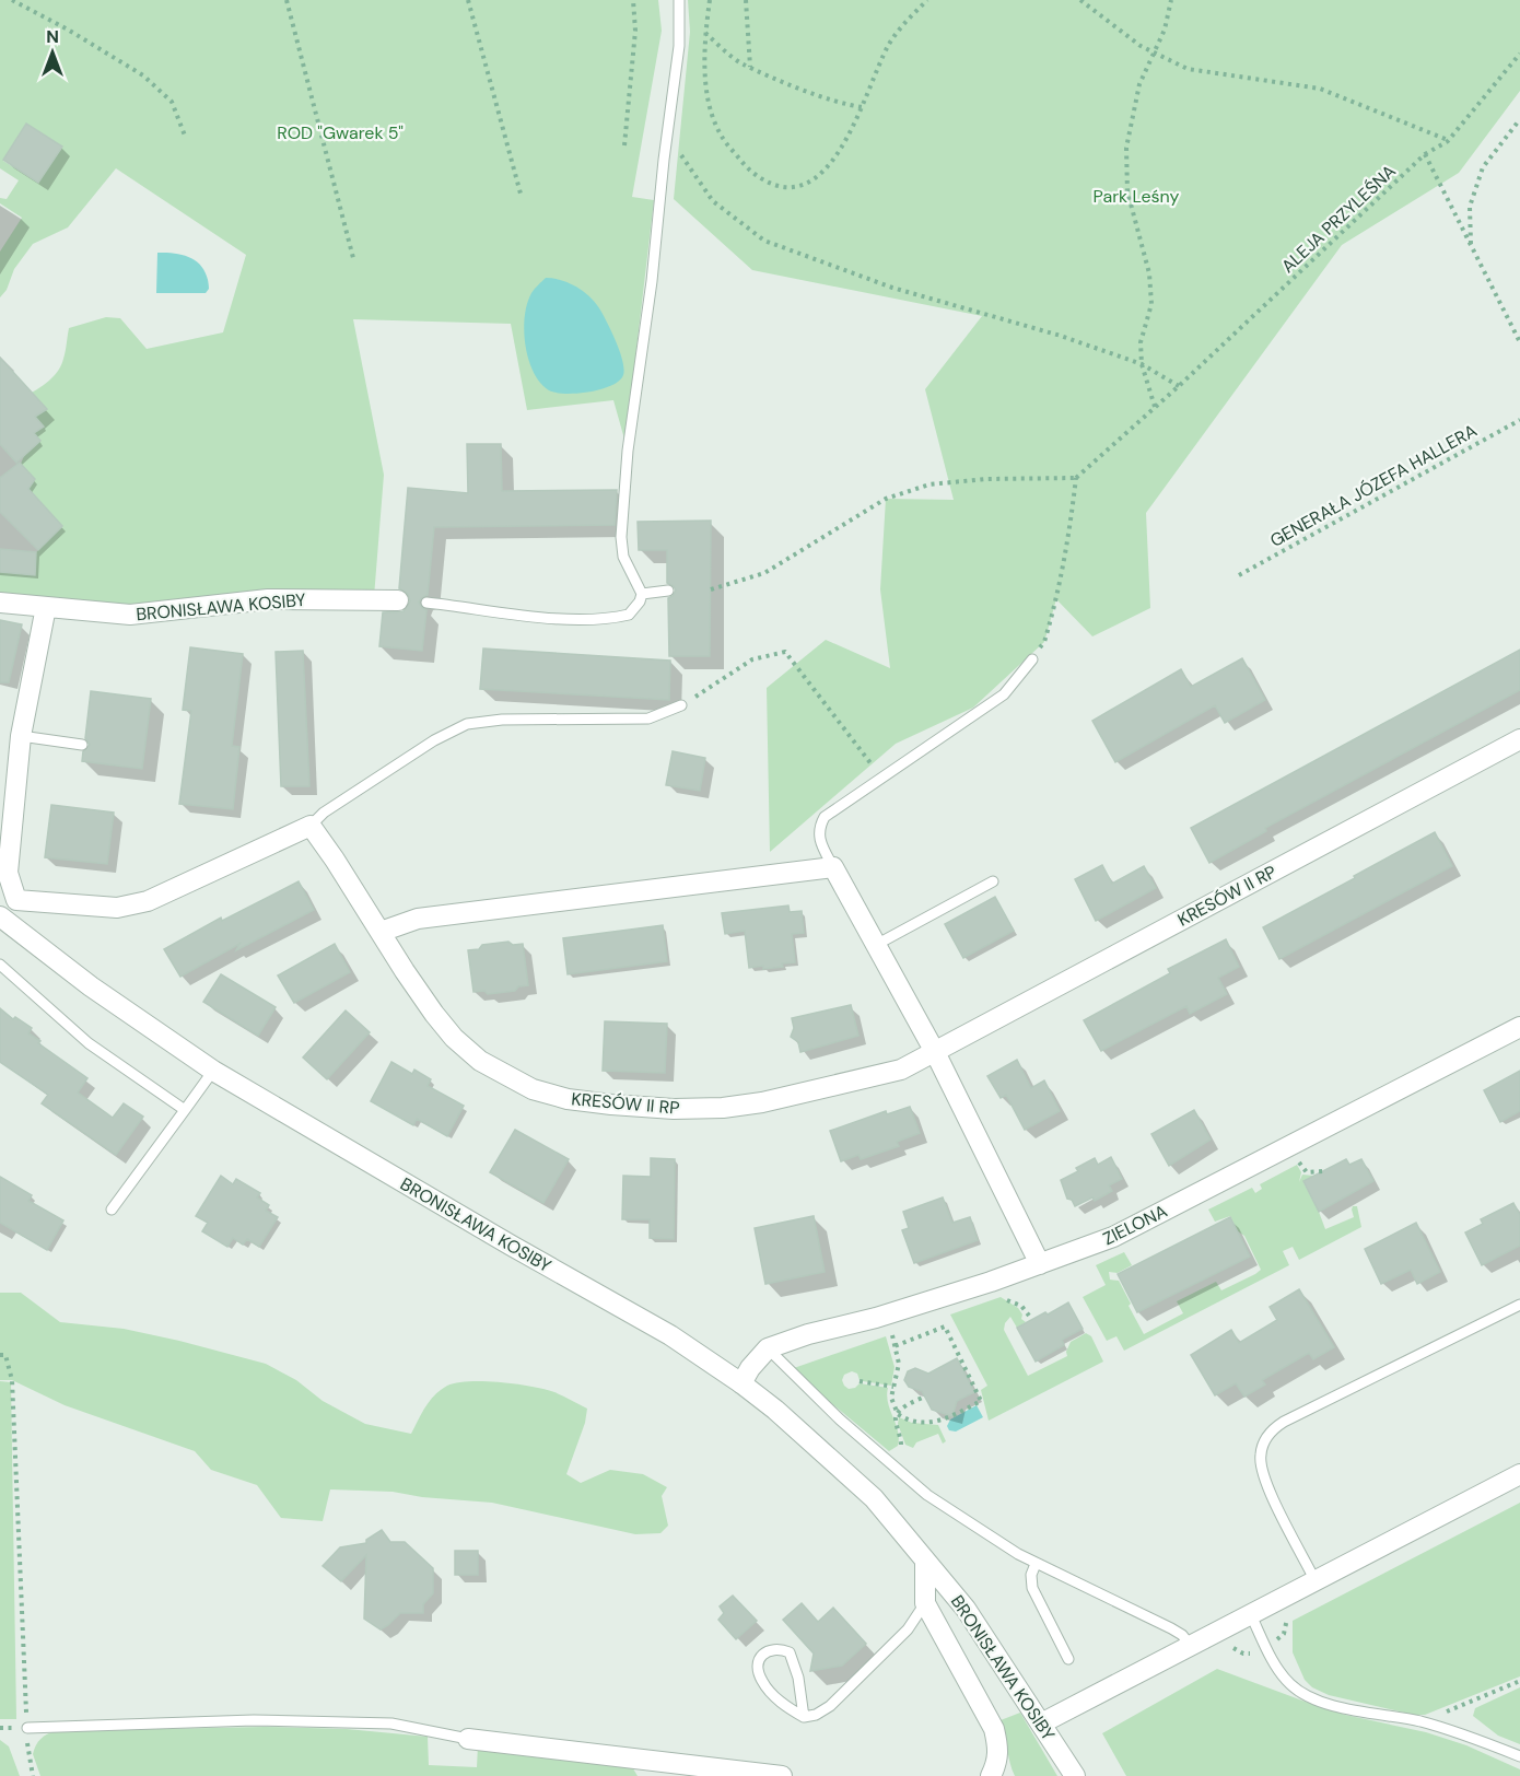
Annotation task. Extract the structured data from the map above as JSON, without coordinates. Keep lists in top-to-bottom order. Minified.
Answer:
{"streets":{"street":["BRONISŁAWA KOSIBY","KRESÓW II RP","ZIELONA"],"path":["ALEJA PRZYLEŚNA","GENERAŁA JÓZEFA HALLERA"]},"parks":["ROD \"Gwarek 5\"","Park Leśny"],"north":"top"}
